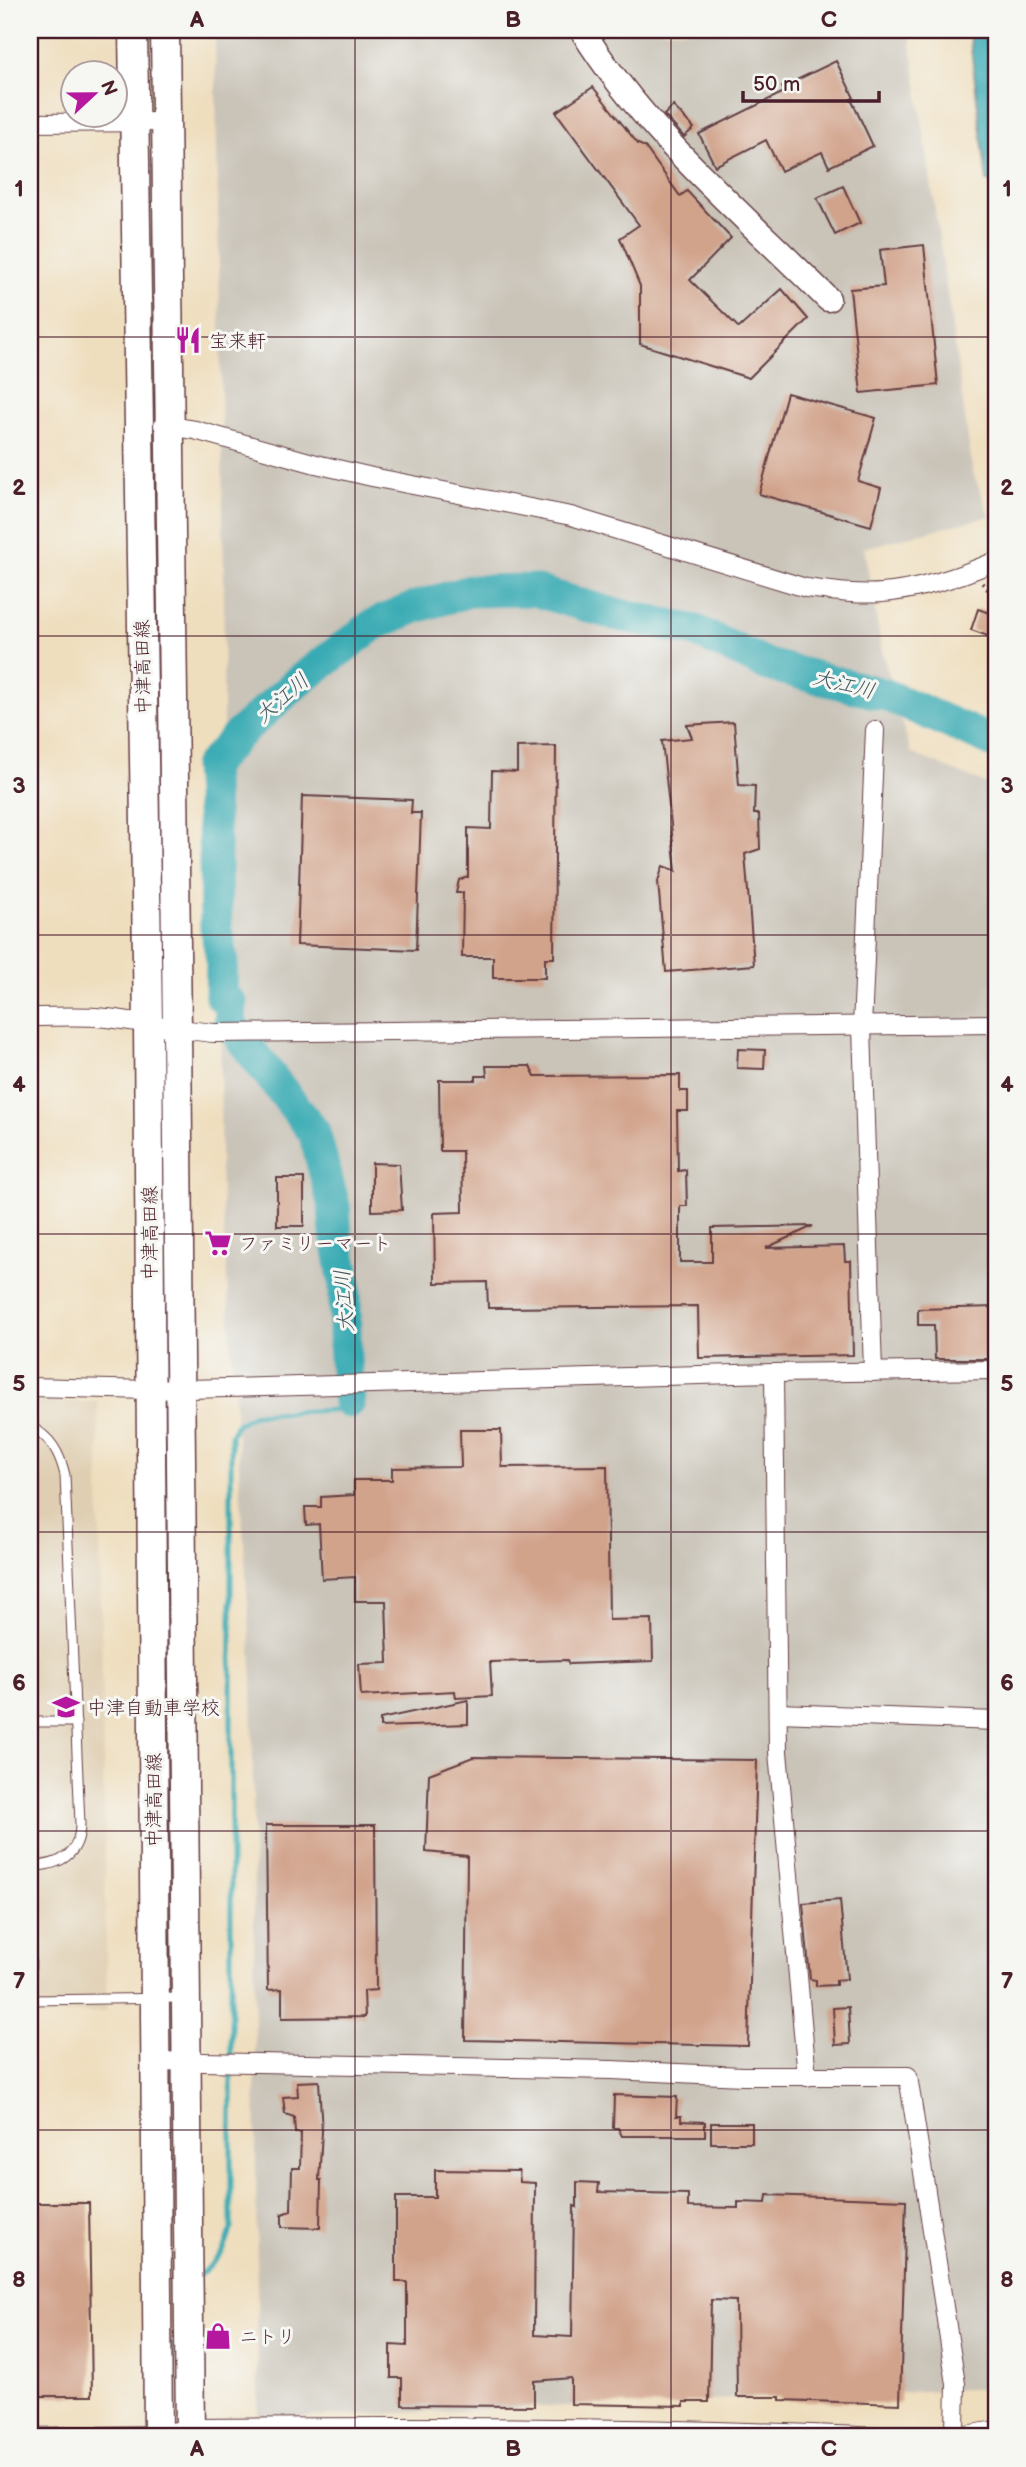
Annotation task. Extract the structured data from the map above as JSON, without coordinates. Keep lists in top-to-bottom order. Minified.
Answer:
{"streets":{"main road":["中津高田線"]},"water":["大江川"],"places":{"restaurant":["宝来軒"],"supermarket":["ファミリーマート"],"school or university":["中津自動車学校"],"shop":["ニトリ"]},"scale_bar":"50 m","north":"right","grid":{"columns":["A","B","C"],"rows":["1","2","3","4","5","6","7","8"]}}
